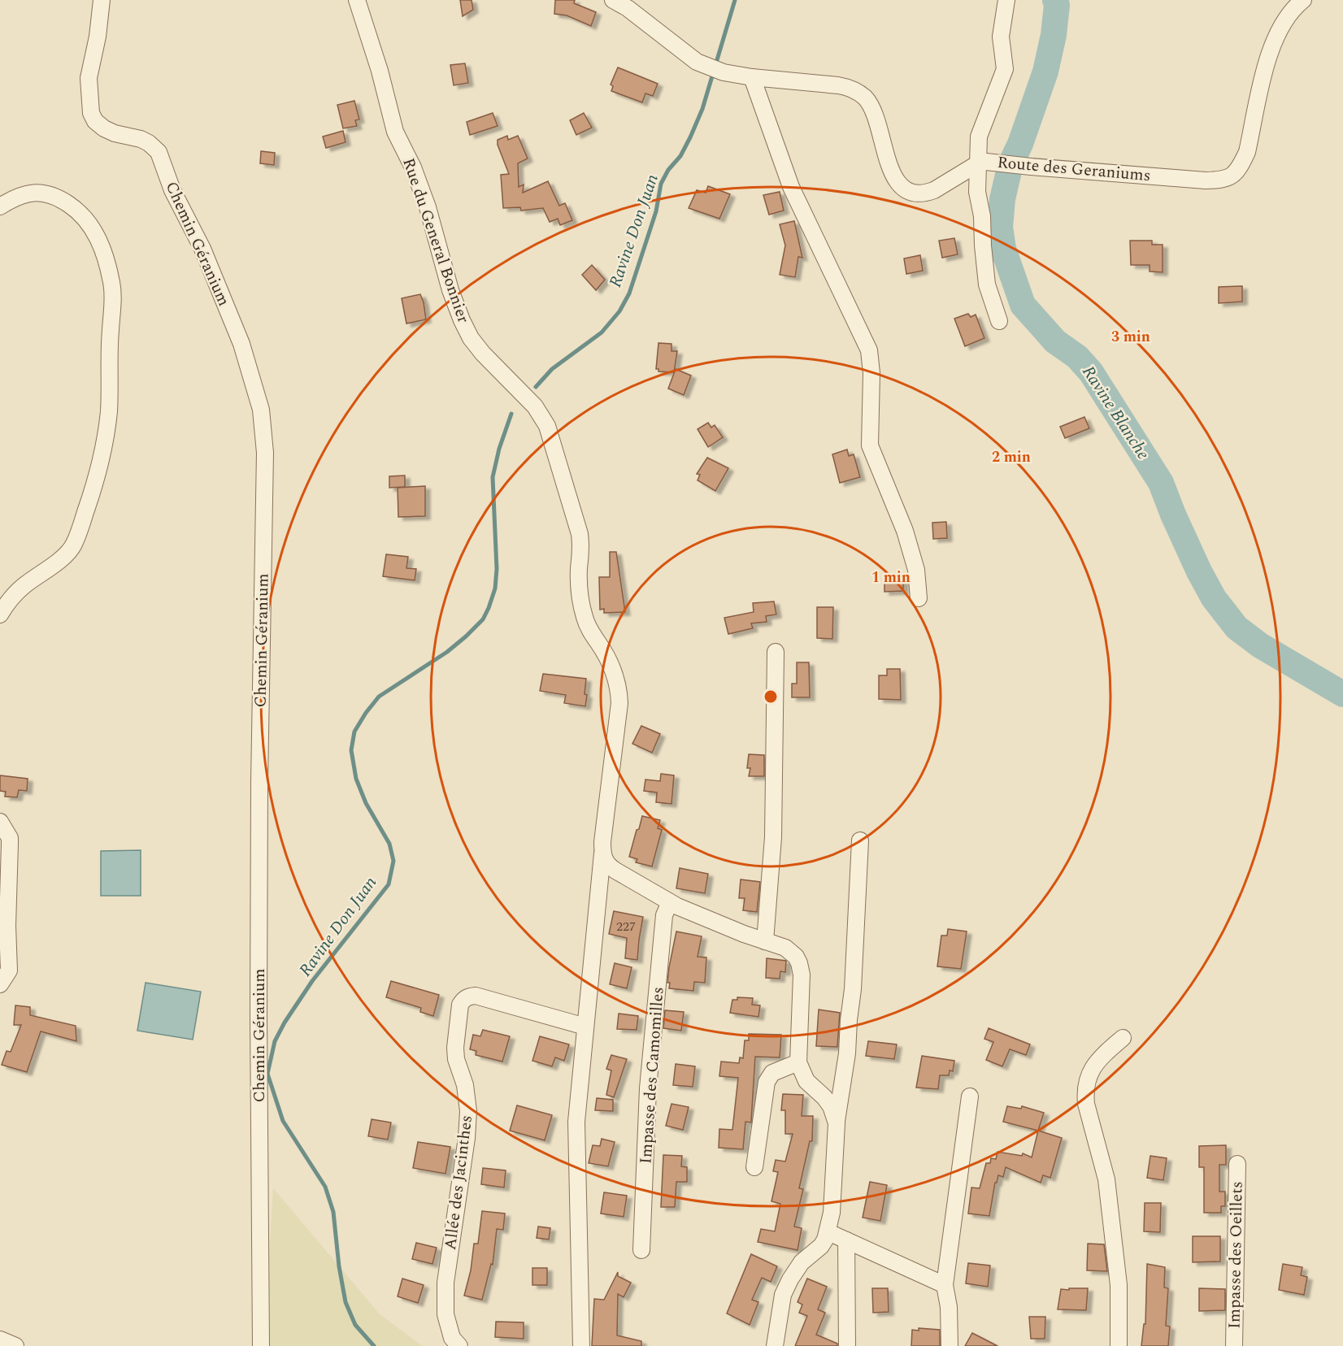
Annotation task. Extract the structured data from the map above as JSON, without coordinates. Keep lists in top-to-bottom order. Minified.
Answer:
{"streets":{"street":["Route des Geraniums","Rue du General Bonnier","Chemin Géranium","Impasse des Camomilles","Allée des Jacinthes","Impasse des Oeillets"]},"water":["Ravine Don Juan","Ravine Blanche"],"house_numbers":["227"],"rings":["3 min","2 min","1 min"]}
